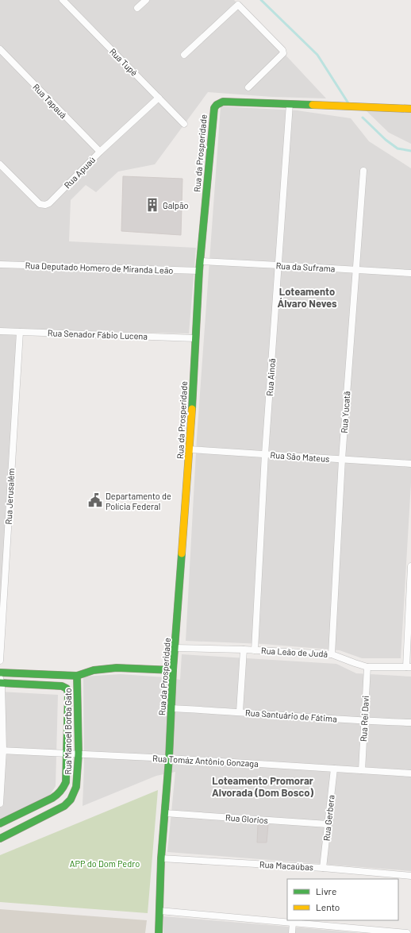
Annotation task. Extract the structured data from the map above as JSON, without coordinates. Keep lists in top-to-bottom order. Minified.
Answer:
{"streets":{"street":["Rua Tupé","Rua Tapauá","Rua da Prosperidade","Rua Apuaú","Rua da Suframa","Rua Deputado Homero de Miranda Leão","Rua Senador Fábio Lucena","Rua Ainoã","Rua Yucatã","Rua São Mateus","Rua Jerusalém","Rua Leão de Judá","Rua Santuário de Fátima","Rua Rei Davi","Rua Manoel Borba Gato","Rua Tomáz Antônio Gonzaga","Rua Gerbera","Rua Glorios","Rua Macaúbas"]},"crossings":[["Rua Tupé","Rua Apuaú"],["Rua Tapauá","Rua Apuaú"],["Rua da Prosperidade","Rua da Suframa"],["Rua da Prosperidade","Rua Deputado Homero de Miranda Leão"],["Rua da Prosperidade","Rua Senador Fábio Lucena"],["Rua da Prosperidade","Rua Ainoã"],["Rua da Prosperidade","Rua São Mateus"],["Rua da Prosperidade","Rua Leão de Judá"],["Rua da Prosperidade","Rua Santuário de Fátima"],["Rua da Prosperidade","Rua Tomáz Antônio Gonzaga"],["Rua da Prosperidade","Rua Glorios"],["Rua da Prosperidade","Rua Macaúbas"],["Rua da Suframa","Rua Ainoã"],["Rua da Suframa","Rua Yucatã"],["Rua Senador Fábio Lucena","Rua Jerusalém"],["Rua Ainoã","Rua São Mateus"],["Rua Ainoã","Rua Leão de Judá"],["Rua Yucatã","Rua São Mateus"],["Rua Yucatã","Rua Leão de Judá"],["Rua Leão de Judá","Rua Rei Davi"],["Rua Santuário de Fátima","Rua Rei Davi"],["Rua Rei Davi","Rua Tomáz Antônio Gonzaga"],["Rua Manoel Borba Gato","Rua Tomáz Antônio Gonzaga"],["Rua Tomáz Antônio Gonzaga","Rua Gerbera"],["Rua Gerbera","Rua Glorios"],["Rua Gerbera","Rua Macaúbas"]],"districts":["Loteamento Álvaro Neves","Loteamento Promorar Alvorada (Dom Bosco)"],"parks":["APP do Dom Pedro"],"places":{"building":["Galpão"],"public building":["Departamento de Polícia Federal"]},"legend":["Livre","Lento"]}
